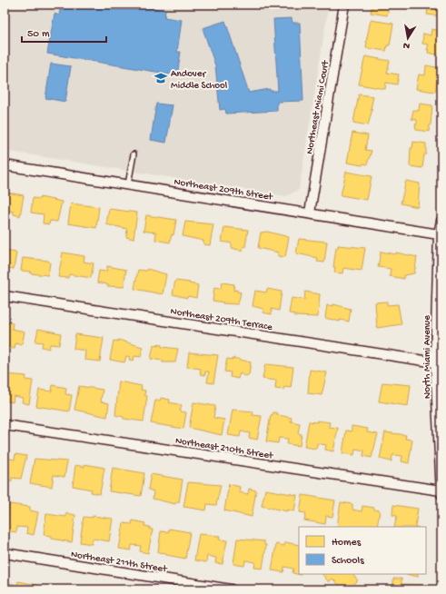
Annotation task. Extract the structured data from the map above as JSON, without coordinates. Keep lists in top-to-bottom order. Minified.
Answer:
{"streets":{"street":["Northeast Miami Court","Northeast 209th Street","Northeast 209th Terrace","North Miami Avenue","Northeast 210th Street","Northeast 211th Street"]},"crossings":[["Northeast Miami Court","Northeast 209th Street"],["Northeast 209th Street","North Miami Avenue"],["Northeast 209th Terrace","North Miami Avenue"],["North Miami Avenue","Northeast 210th Street"]],"places":{"school or university":["Andover Middle School"]},"legend":["Homes","Schools"],"scale_bar":"50 m","north":"bottom"}
